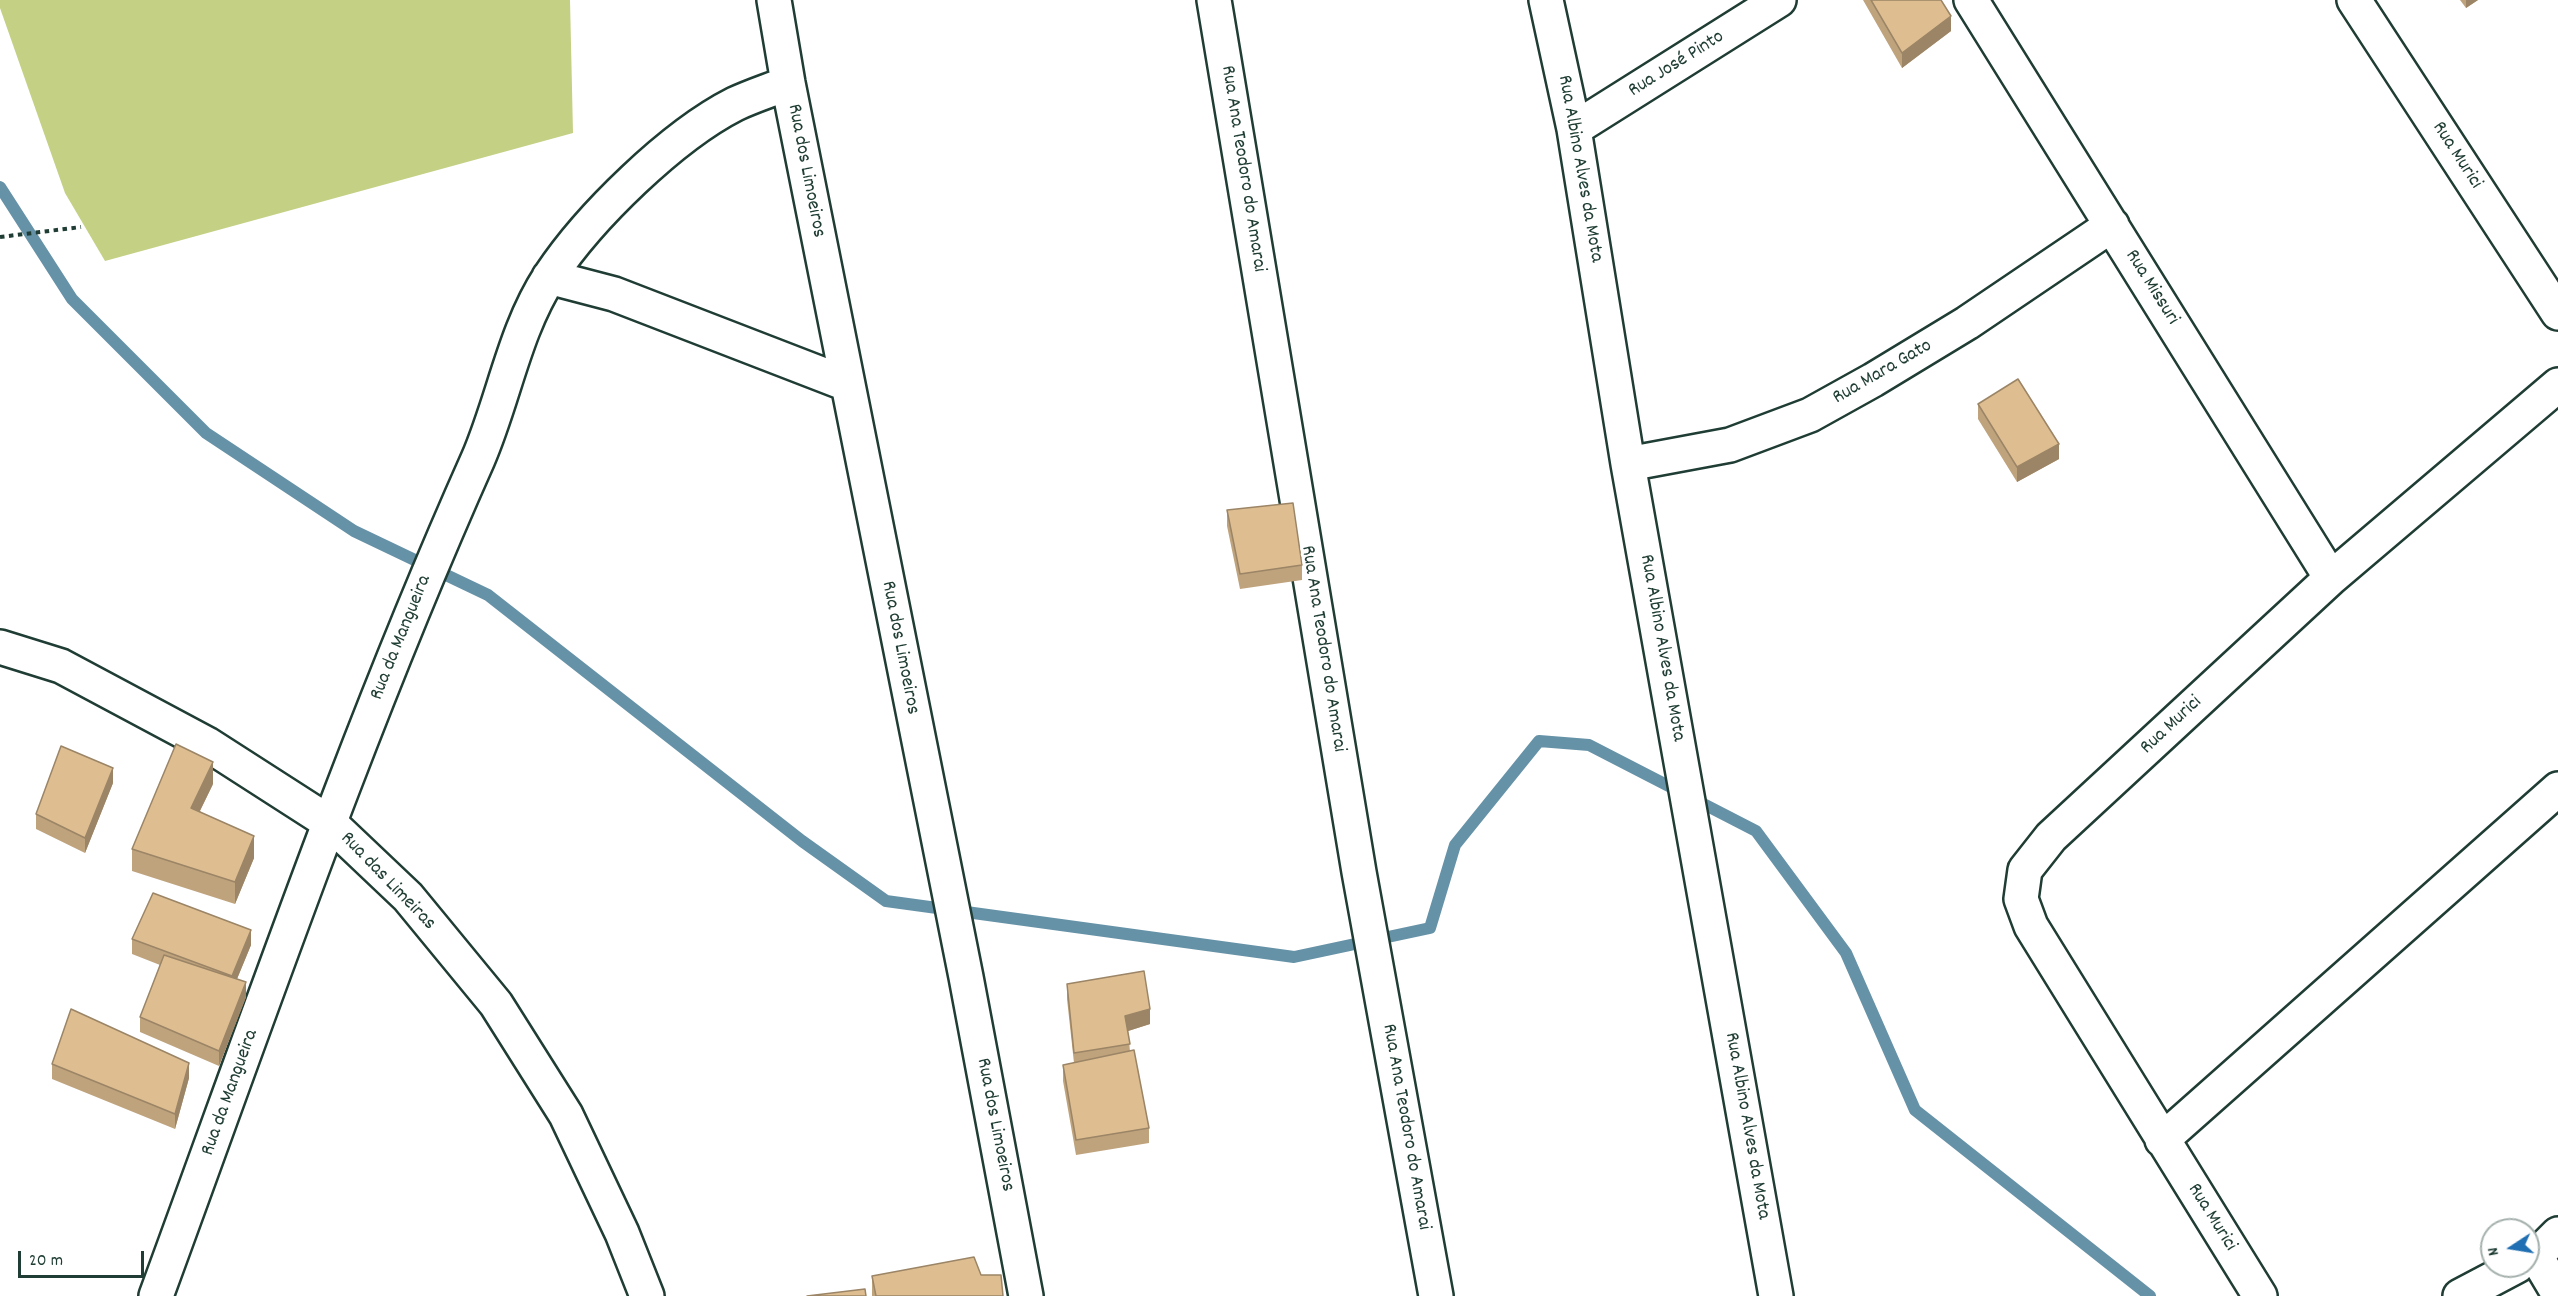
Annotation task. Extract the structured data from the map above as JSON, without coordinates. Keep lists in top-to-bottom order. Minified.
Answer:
{"streets":{"street":["Rua José Pinto","Rua Murici","Rua Ana Teodoro do Amarai","Rua Albino Alves da Mota","Rua dos Limoeiros","Rua Missuri","Rua Mara Gato","Rua da Mangueira","Rua das Limeiras"]},"crossings":[["Rua José Pinto","Rua Albino Alves da Mota"],["Rua Murici","Rua Missuri"],["Rua Albino Alves da Mota","Rua Mara Gato"],["Rua dos Limoeiros","Rua da Mangueira"],["Rua Missuri","Rua Mara Gato"],["Rua da Mangueira","Rua das Limeiras"]],"scale_bar":"20 m","north":"left"}
